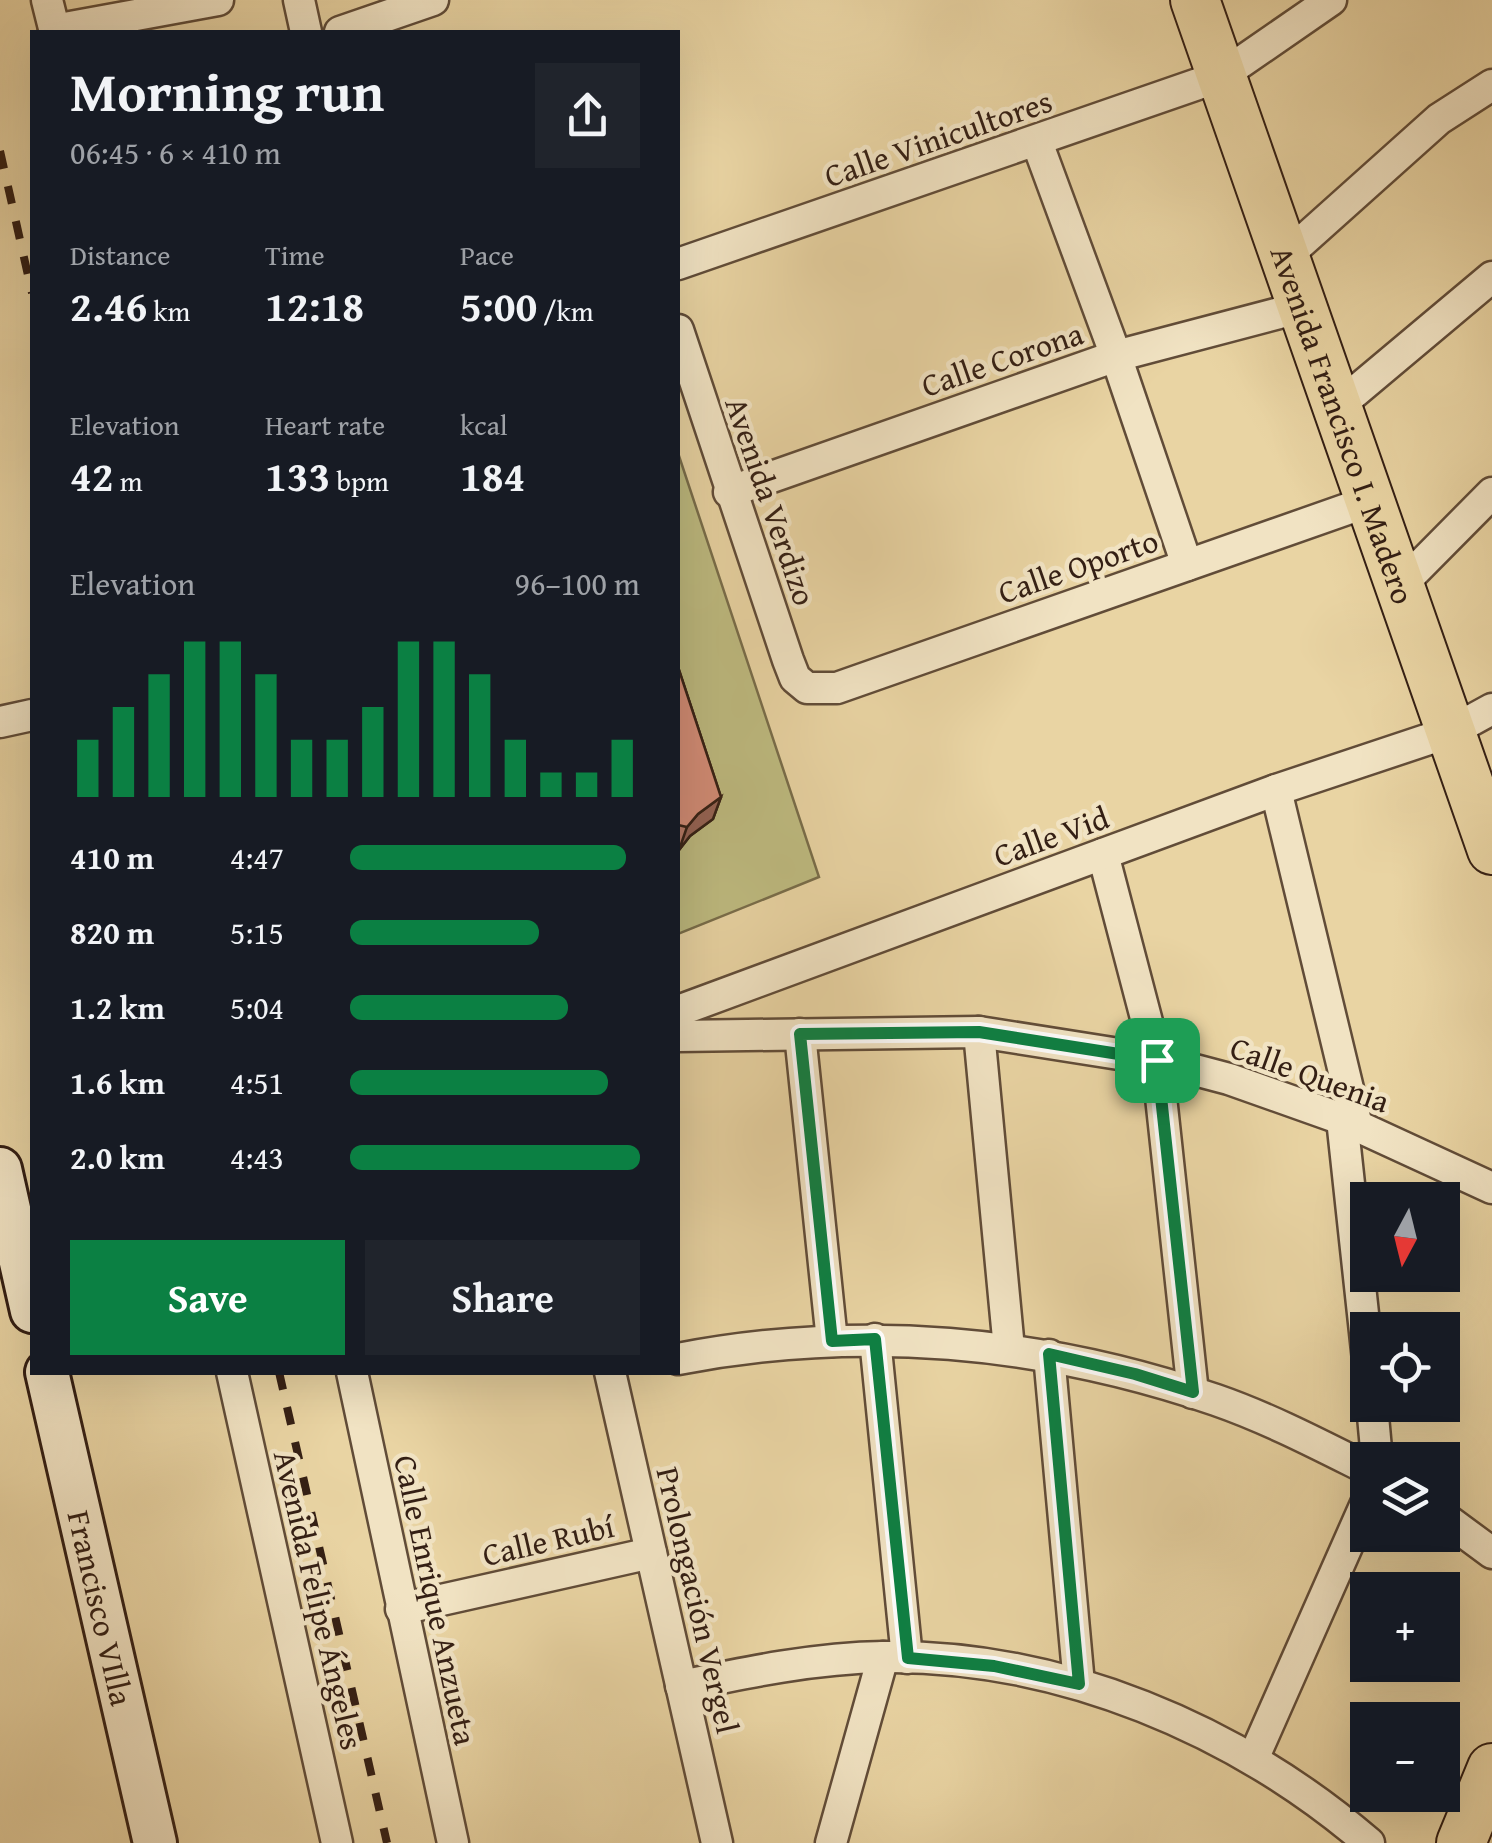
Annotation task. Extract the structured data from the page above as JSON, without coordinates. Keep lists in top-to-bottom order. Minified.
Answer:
{"streets":{"main road":["Avenida Francisco I. Madero"],"street":["Calle Vinicultores","Calle Corona","Avenida Verdizo","Calle Oporto","Calle Vid","Calle Quenia","Calle Rubí","Avenida Felipe Ángeles","Calle Enrique Anzueta","Prolongación Vergel","Francisco VIlla"]},"crossings":[["Calle Vinicultores","Avenida Francisco I. Madero"],["Calle Corona","Avenida Francisco I. Madero"],["Calle Corona","Avenida Verdizo"],["Avenida Francisco I. Madero","Calle Oporto"],["Avenida Francisco I. Madero","Calle Vid"],["Avenida Verdizo","Calle Oporto"],["Calle Rubí","Calle Enrique Anzueta"],["Calle Rubí","Prolongación Vergel"]],"north":"bottom","page":{"heading":["Morning run","06:45 · 6 × 410 m"],"stats":[["Distance","2.46 km"],["Time","12:18"],["Pace","5:00 /km"],["Elevation","42 m"],["Heart rate","133 bpm"],["kcal","184"]],"chart":["Elevation","96–100 m"],"list":[{"name":"410 m","note":"4:47"},{"name":"820 m","note":"5:15"},{"name":"1.2 km","note":"5:04"},{"name":"1.6 km","note":"4:51"},{"name":"2.0 km","note":"4:43"}],"map_buttons":["+","−"],"buttons":["Save","Share"]}}
